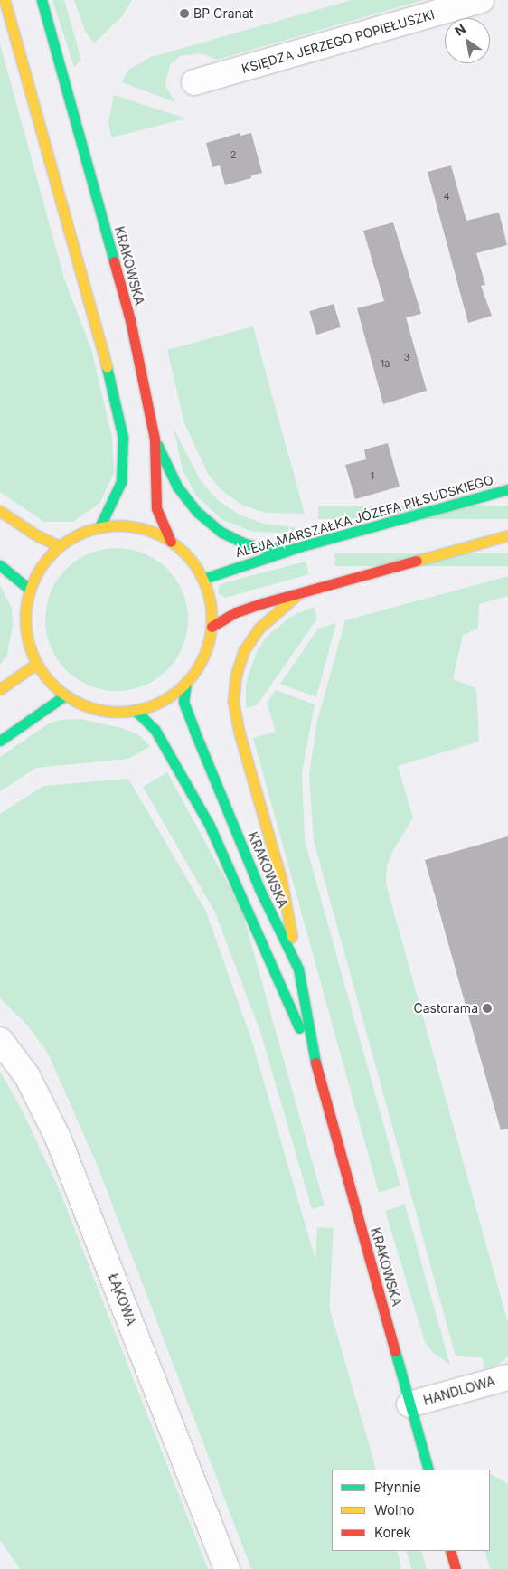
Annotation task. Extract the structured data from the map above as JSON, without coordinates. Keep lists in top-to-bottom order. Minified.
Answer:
{"streets":{"main road":["KRAKOWSKA","ALEJA MARSZAŁKA JÓZEFA PIŁSUDSKIEGO"],"street":["KSIĘDZA JERZEGO POPIEŁUSZKI","ŁĄKOWA","HANDLOWA"]},"crossings":[["KRAKOWSKA","HANDLOWA"]],"places":["BP Granat","Castorama"],"house_numbers":["2","4","3","1a","1"],"legend":["Płynnie","Wolno","Korek"],"north":"top left"}
